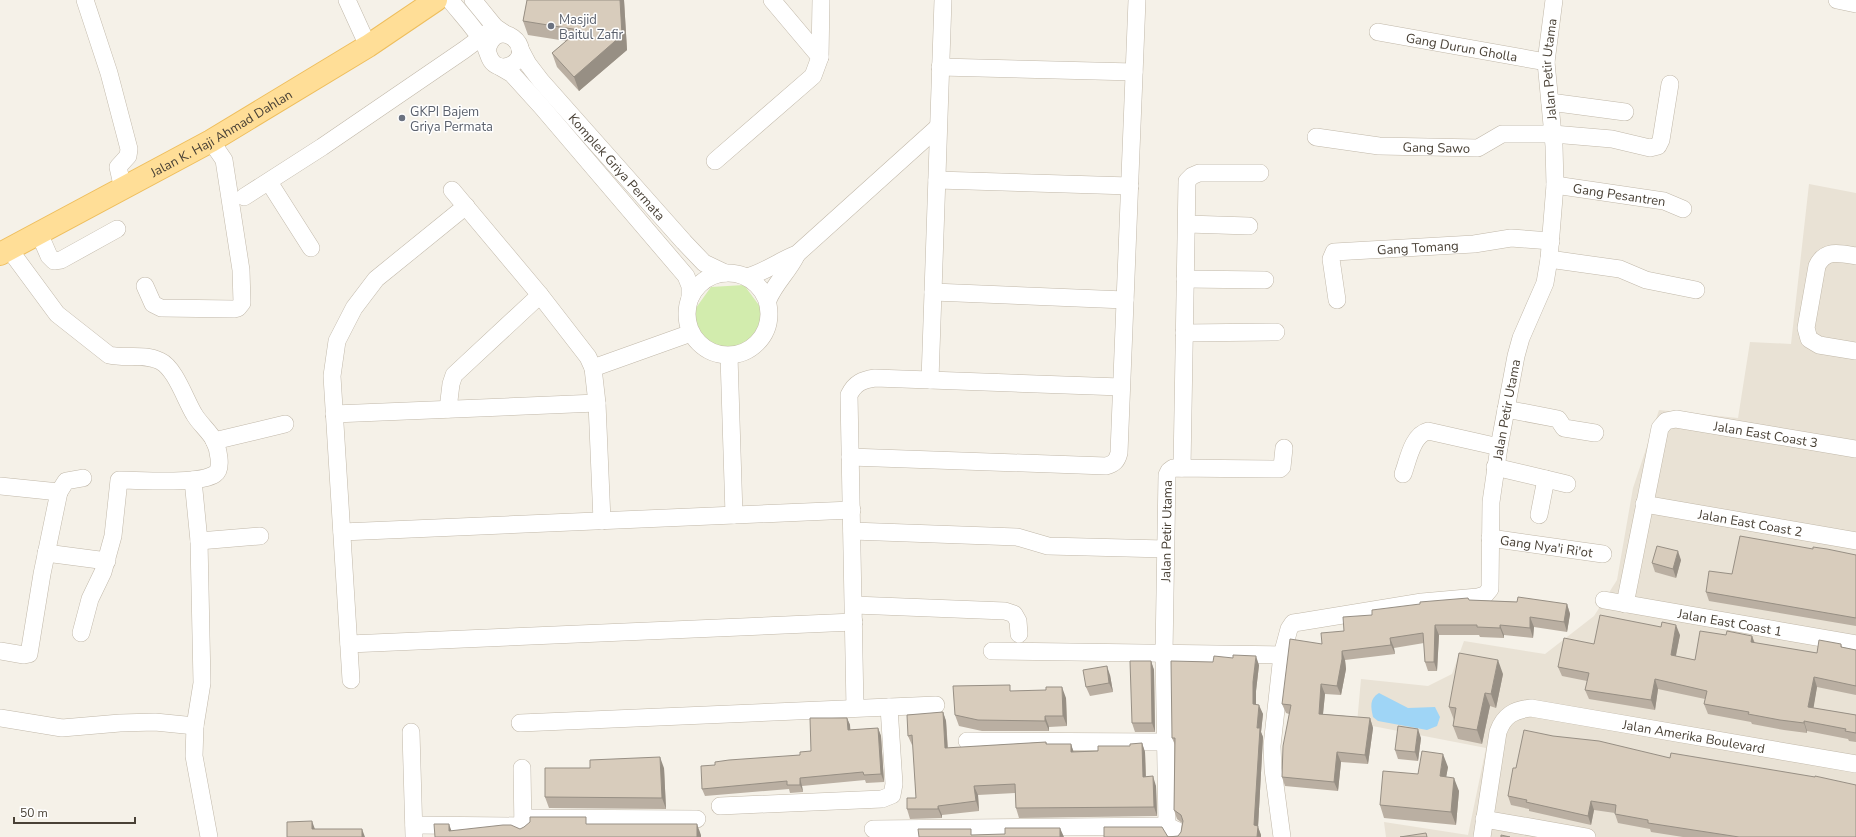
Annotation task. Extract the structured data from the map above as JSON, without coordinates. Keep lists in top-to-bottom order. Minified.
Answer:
{"streets":{"main road":["Jalan K. Haji Ahmad Dahlan"],"street":["Gang Durun Gholla","Jalan Petir Utama","Gang Sawo","Komplek Griya Permata","Gang Pesantren","Gang Tomang","Jalan East Coast 3","Jalan East Coast 2","Gang Nya'i Ri'ot","Jalan East Coast 1","Jalan Amerika Boulevard"]},"crossings":[["Gang Durun Gholla","Jalan Petir Utama"],["Jalan Petir Utama","Gang Sawo"],["Jalan Petir Utama","Gang Pesantren"],["Jalan Petir Utama","Gang Tomang"],["Jalan Petir Utama","Gang Nya'i Ri'ot"],["Jalan East Coast 3","Jalan East Coast 2"]],"places":["Masjid Baitul Zafir","GKPI Bajem Griya Permata"],"scale_bar":"50 m"}
